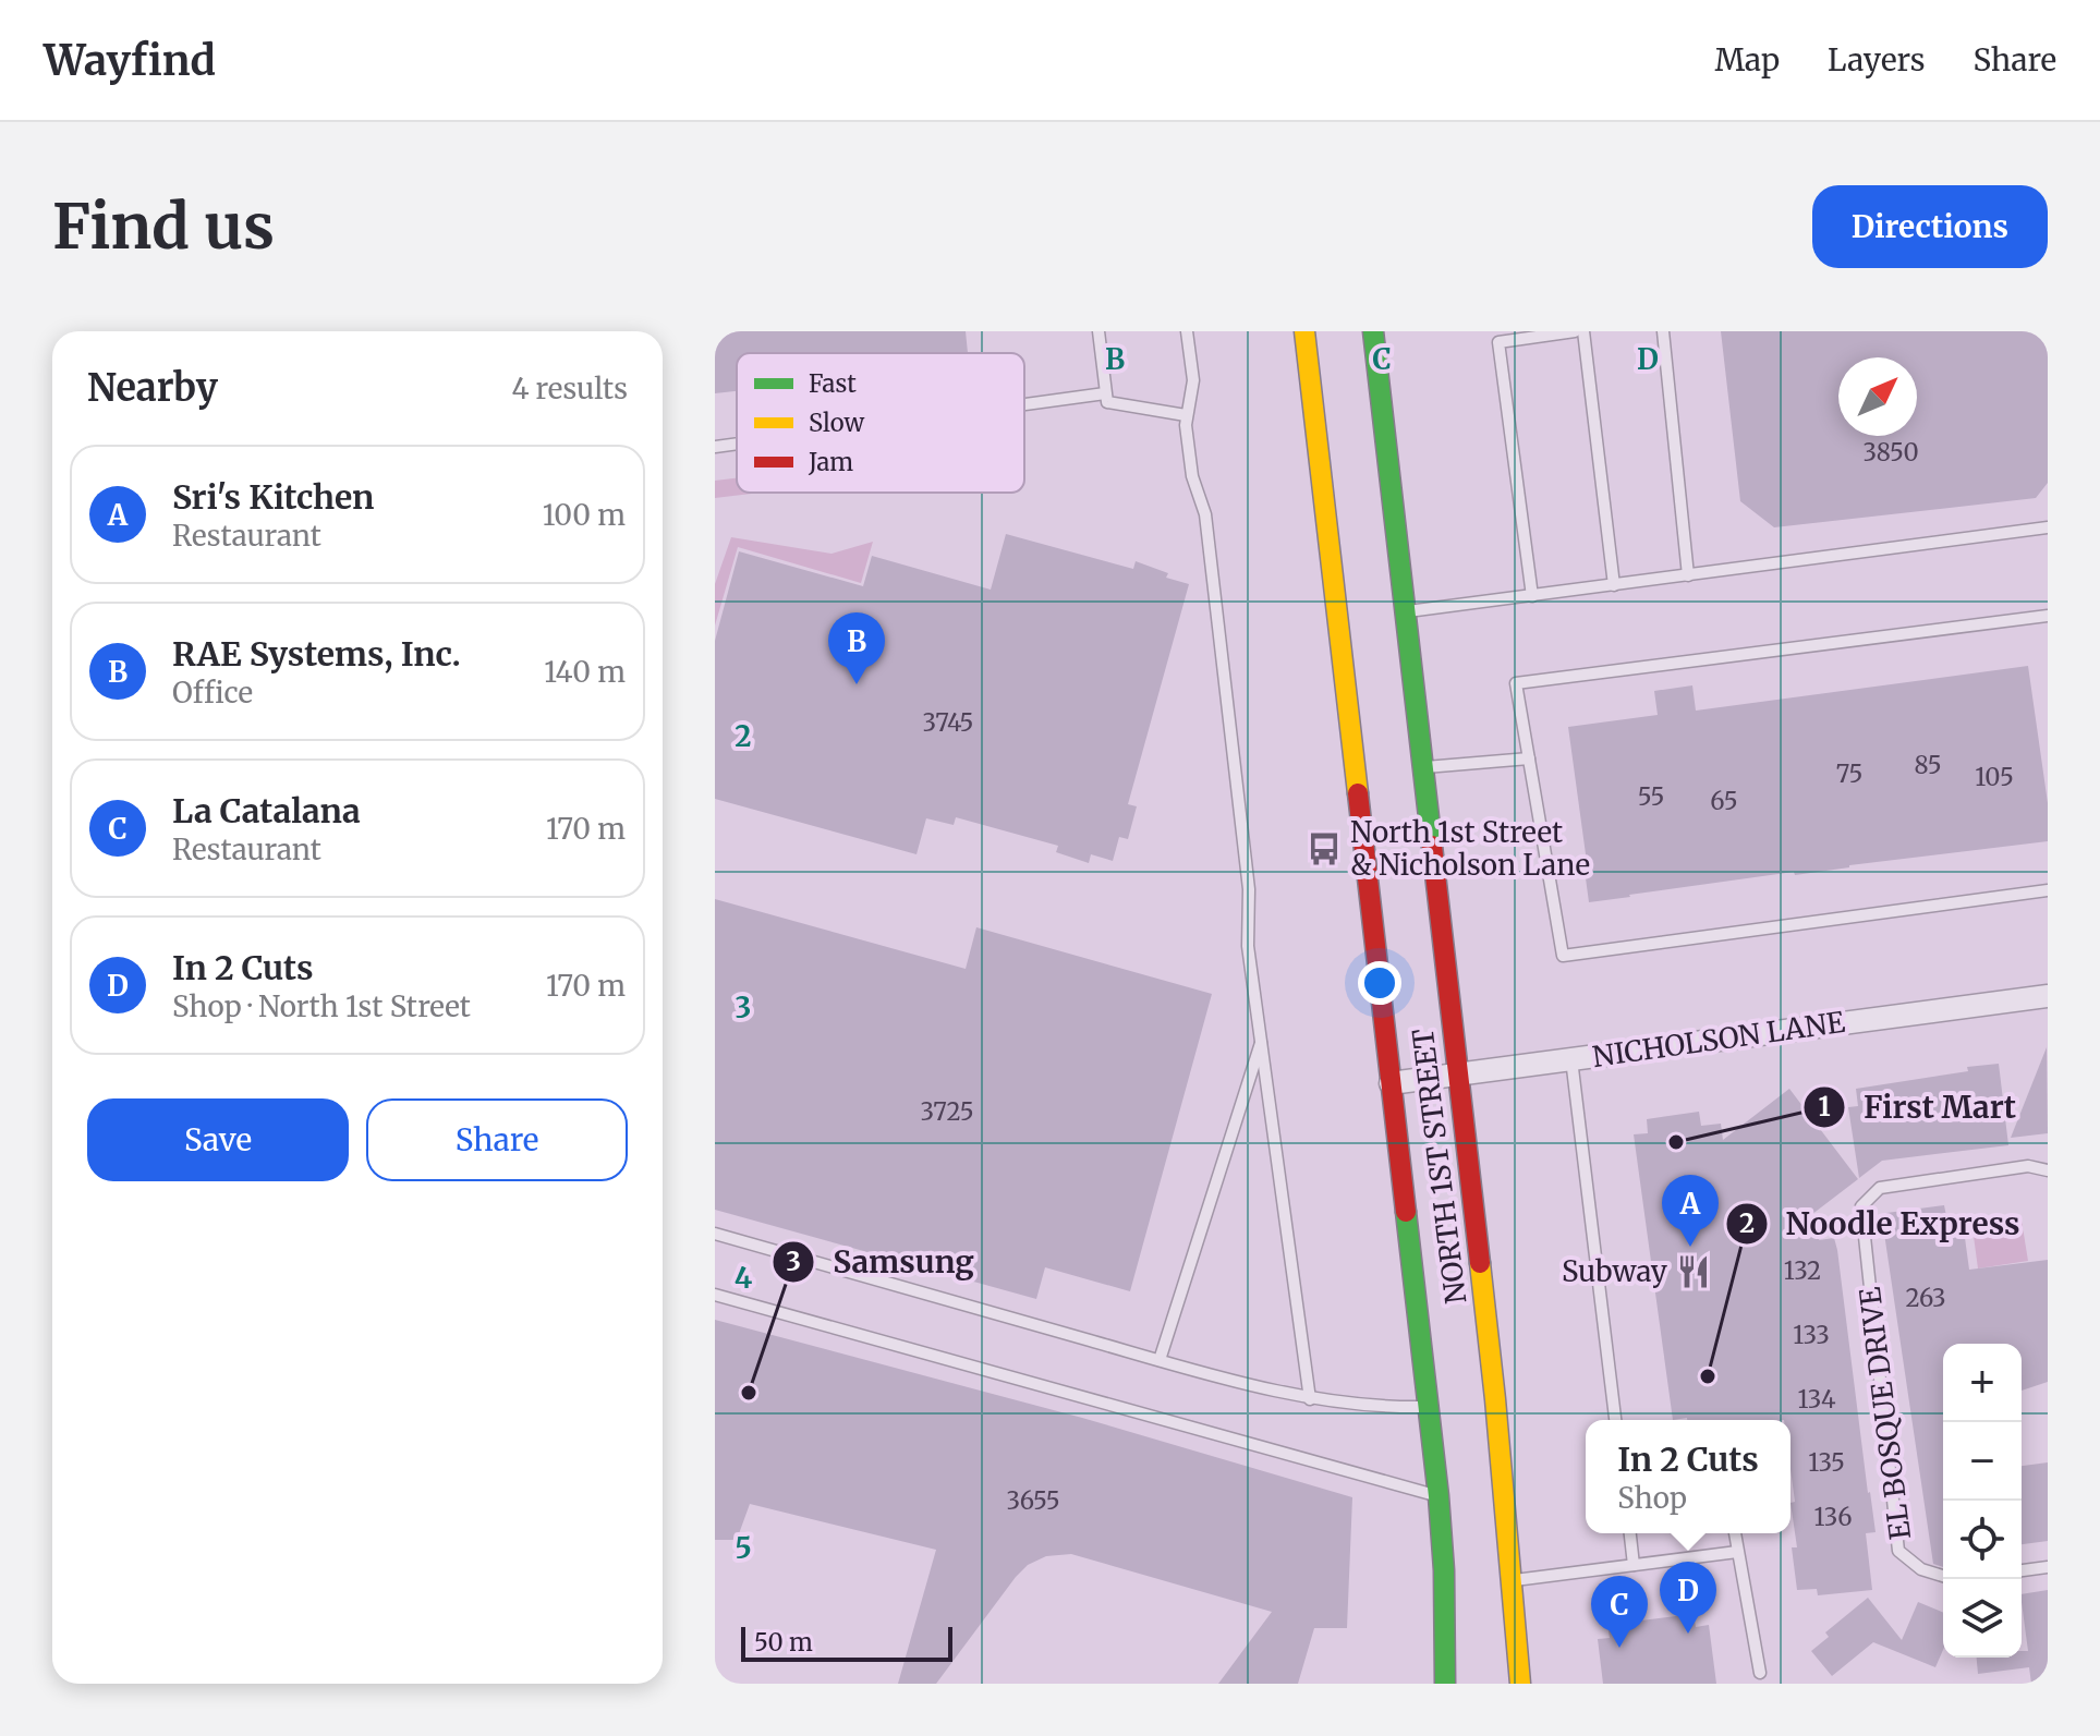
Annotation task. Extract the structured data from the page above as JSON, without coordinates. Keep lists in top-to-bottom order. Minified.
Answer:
{"streets":{"main road":["NORTH 1ST STREET"],"street":["NICHOLSON LANE"],"lane":["EL BOSQUE DRIVE"]},"crossings":[["NICHOLSON LANE","NORTH 1ST STREET"]],"places":{"bus stop":["North 1st Street & Nicholson Lane"],"other":["First Mart","Noodle Express","Samsung"],"restaurant":["Subway"]},"house_numbers":["3850","3745","85","75","105","55","65","3725","132","263","133","134","135","3655","136"],"legend":["Fast","Slow","Jam"],"scale_bar":"50 m","north":"top right","page":{"header":"Wayfind","nav":["Map","Layers","Share"],"buttons":["Directions",["Save","Share"]],"title":"Find us","heading":["Nearby","4 results"],"list":[{"mark":"A","name":"Sri's Kitchen","note":"Restaurant","value":"100 m"},{"mark":"B","name":"RAE Systems, Inc.","note":"Office","value":"140 m"},{"mark":"C","name":"La Catalana","note":"Restaurant","value":"170 m"},{"mark":"D","name":"In 2 Cuts","note":"Shop · North 1st Street","value":"170 m"}],"pins":["B","A","D","C"],"map_buttons":["+","−"],"popup":["In 2 Cuts","Shop"],"scale":"50 m"},"grid":{"columns":["B","C","D"],"rows":["2","3","4","5"]}}
